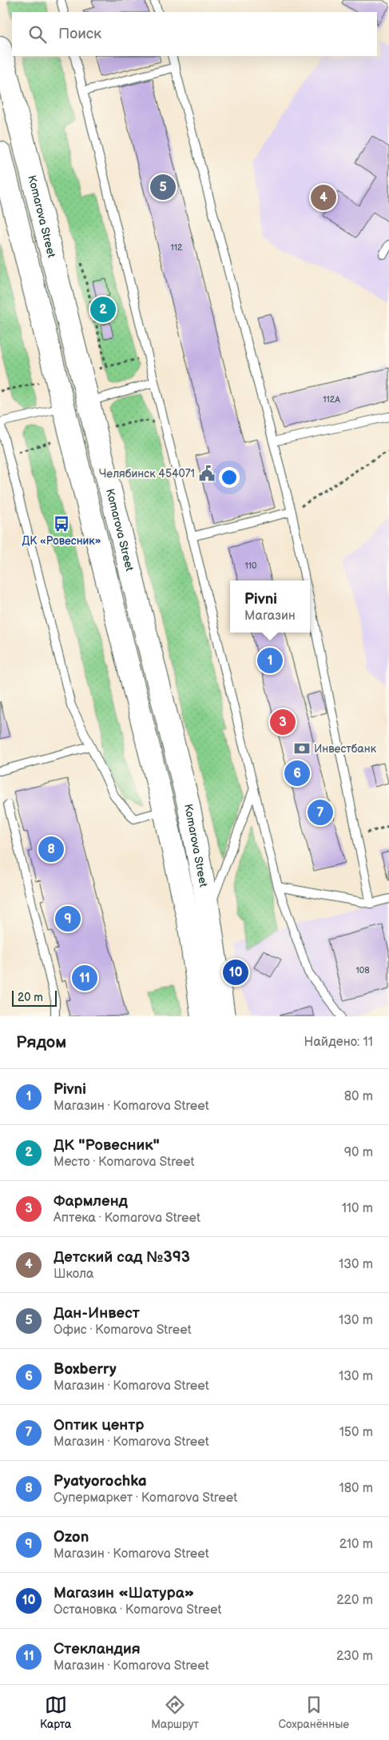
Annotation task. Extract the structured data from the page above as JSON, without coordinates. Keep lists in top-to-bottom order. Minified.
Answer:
{"streets":{"main road":["Komarova Street"]},"places":{"public building":["Челябинск 454071"],"bus stop":["ДК «Ровесник»"],"bank":["Инвестбанк"]},"house_numbers":["112","112А","110","108"],"scale_bar":"20 m","page":{"search":"Поиск","pins":["5","4","2","1","3","6","7","8","9","10","11"],"popup":["Pivni","Магазин"],"scale":"20 m","heading":["Рядом","Найдено: 11"],"list":[{"mark":"1","name":"Pivni","note":"Магазин · Komarova Street","value":"80 m"},{"mark":"2","name":"ДК \"Ровесник\"","note":"Место · Komarova Street","value":"90 m"},{"mark":"3","name":"Фармленд","note":"Аптека · Komarova Street","value":"110 m"},{"mark":"4","name":"Детский сад №393","note":"Школа","value":"130 m"},{"mark":"5","name":"Дан-Инвест","note":"Офис · Komarova Street","value":"130 m"},{"mark":"6","name":"Boxberry","note":"Магазин · Komarova Street","value":"130 m"},{"mark":"7","name":"Оптик центр","note":"Магазин · Komarova Street","value":"150 m"},{"mark":"8","name":"Pyatyorochka","note":"Супермаркет · Komarova Street","value":"180 m"},{"mark":"9","name":"Ozon","note":"Магазин · Komarova Street","value":"210 m"},{"mark":"10","name":"Магазин «Шатура»","note":"Остановка · Komarova Street","value":"220 m"},{"mark":"11","name":"Стекландия","note":"Магазин · Komarova Street","value":"230 m"}],"nav":["Карта","Маршрут","Сохранённые"]}}
